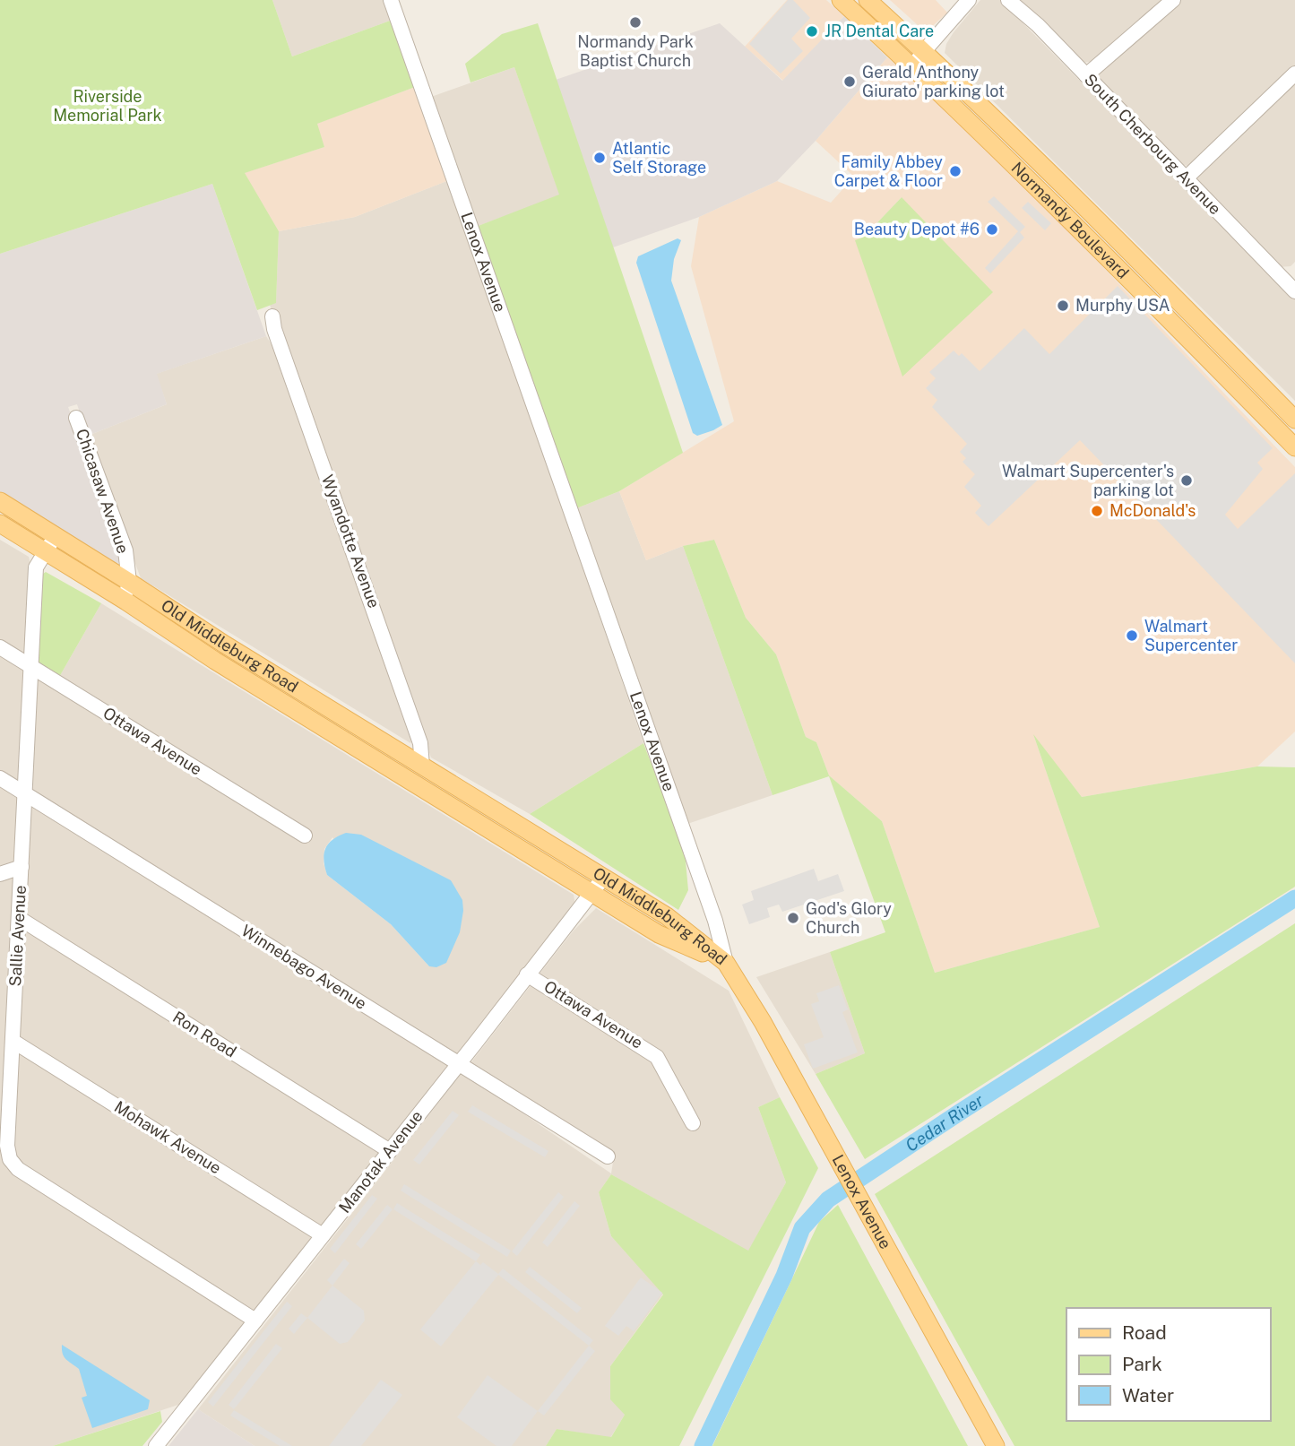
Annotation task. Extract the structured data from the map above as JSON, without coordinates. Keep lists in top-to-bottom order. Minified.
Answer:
{"streets":{"main road":["Normandy Boulevard","Lenox Avenue","Old Middleburg Road"],"street":["South Cherbourg Avenue","Chicasaw Avenue","Wyandotte Avenue","Ottawa Avenue","Sallie Avenue","Winnebago Avenue","Ron Road","Mohawk Avenue","Manotak Avenue"]},"crossings":[["Lenox Avenue","Old Middleburg Road"],["Chicasaw Avenue","Old Middleburg Road"],["Wyandotte Avenue","Old Middleburg Road"],["Old Middleburg Road","Sallie Avenue"],["Old Middleburg Road","Manotak Avenue"],["Ottawa Avenue","Sallie Avenue"],["Ottawa Avenue","Manotak Avenue"],["Sallie Avenue","Winnebago Avenue"],["Sallie Avenue","Ron Road"],["Sallie Avenue","Mohawk Avenue"],["Sallie Avenue","Manotak Avenue"],["Winnebago Avenue","Manotak Avenue"],["Ron Road","Manotak Avenue"],["Mohawk Avenue","Manotak Avenue"]],"water":["Cedar River"],"parks":["Riverside Memorial Park"],"places":["Normandy Park Baptist Church","JR Dental Care","Gerald Anthony Giurato' parking lot","Atlantic Self Storage","Family Abbey Carpet & Floor","Beauty Depot #6","Murphy USA","Walmart Supercenter's parking lot","McDonald's","Walmart Supercenter","God's Glory Church"],"legend":["Road","Park","Water"]}
